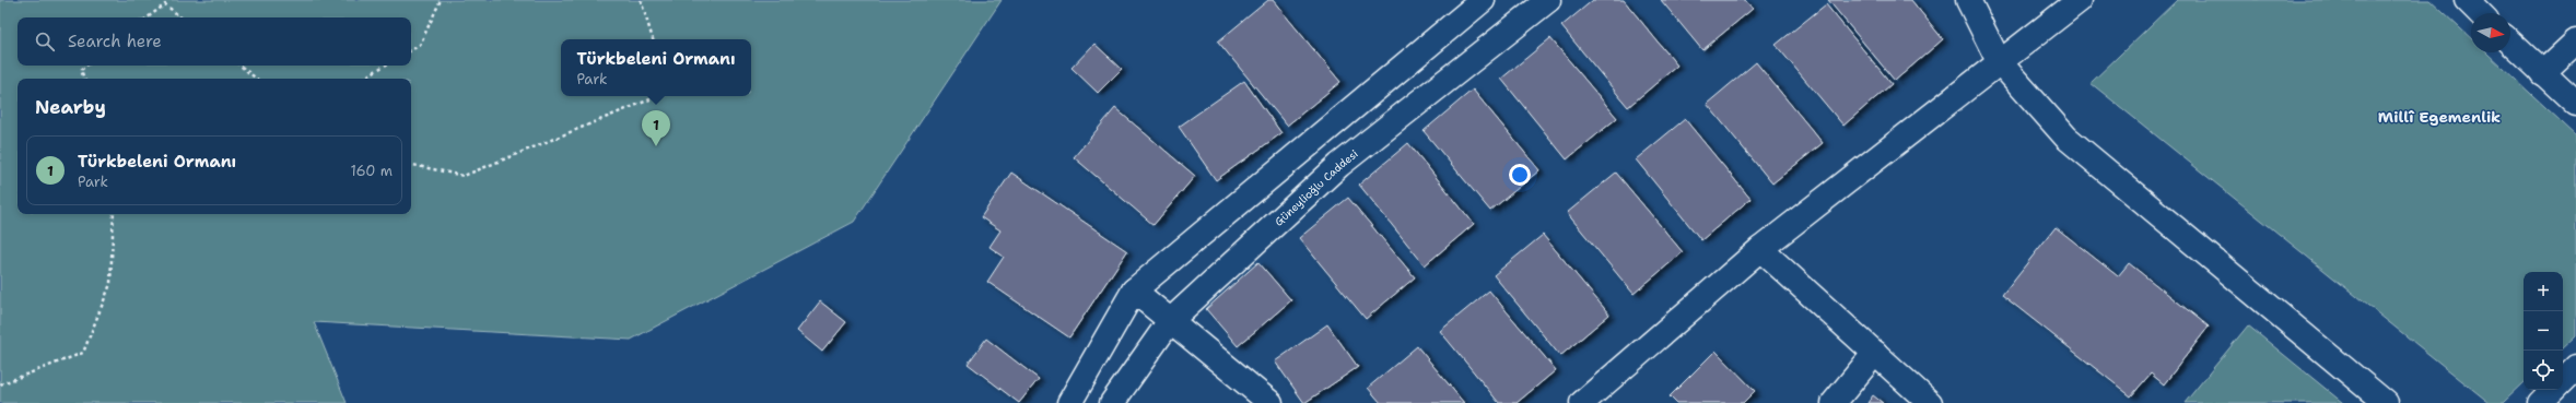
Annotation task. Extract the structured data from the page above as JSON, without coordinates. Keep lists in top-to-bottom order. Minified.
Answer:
{"streets":{"street":["Güneylioğlu Caddesi"]},"districts":["Millî Egemenlik"],"north":"right","page":{"search":"Search here","popup":["Türkbeleni Ormanı","Park"],"heading":"Nearby","pins":"1","list":[{"mark":"1","name":"Türkbeleni Ormanı","note":"Park","value":"160 m"}],"map_buttons":["+","−"]}}
